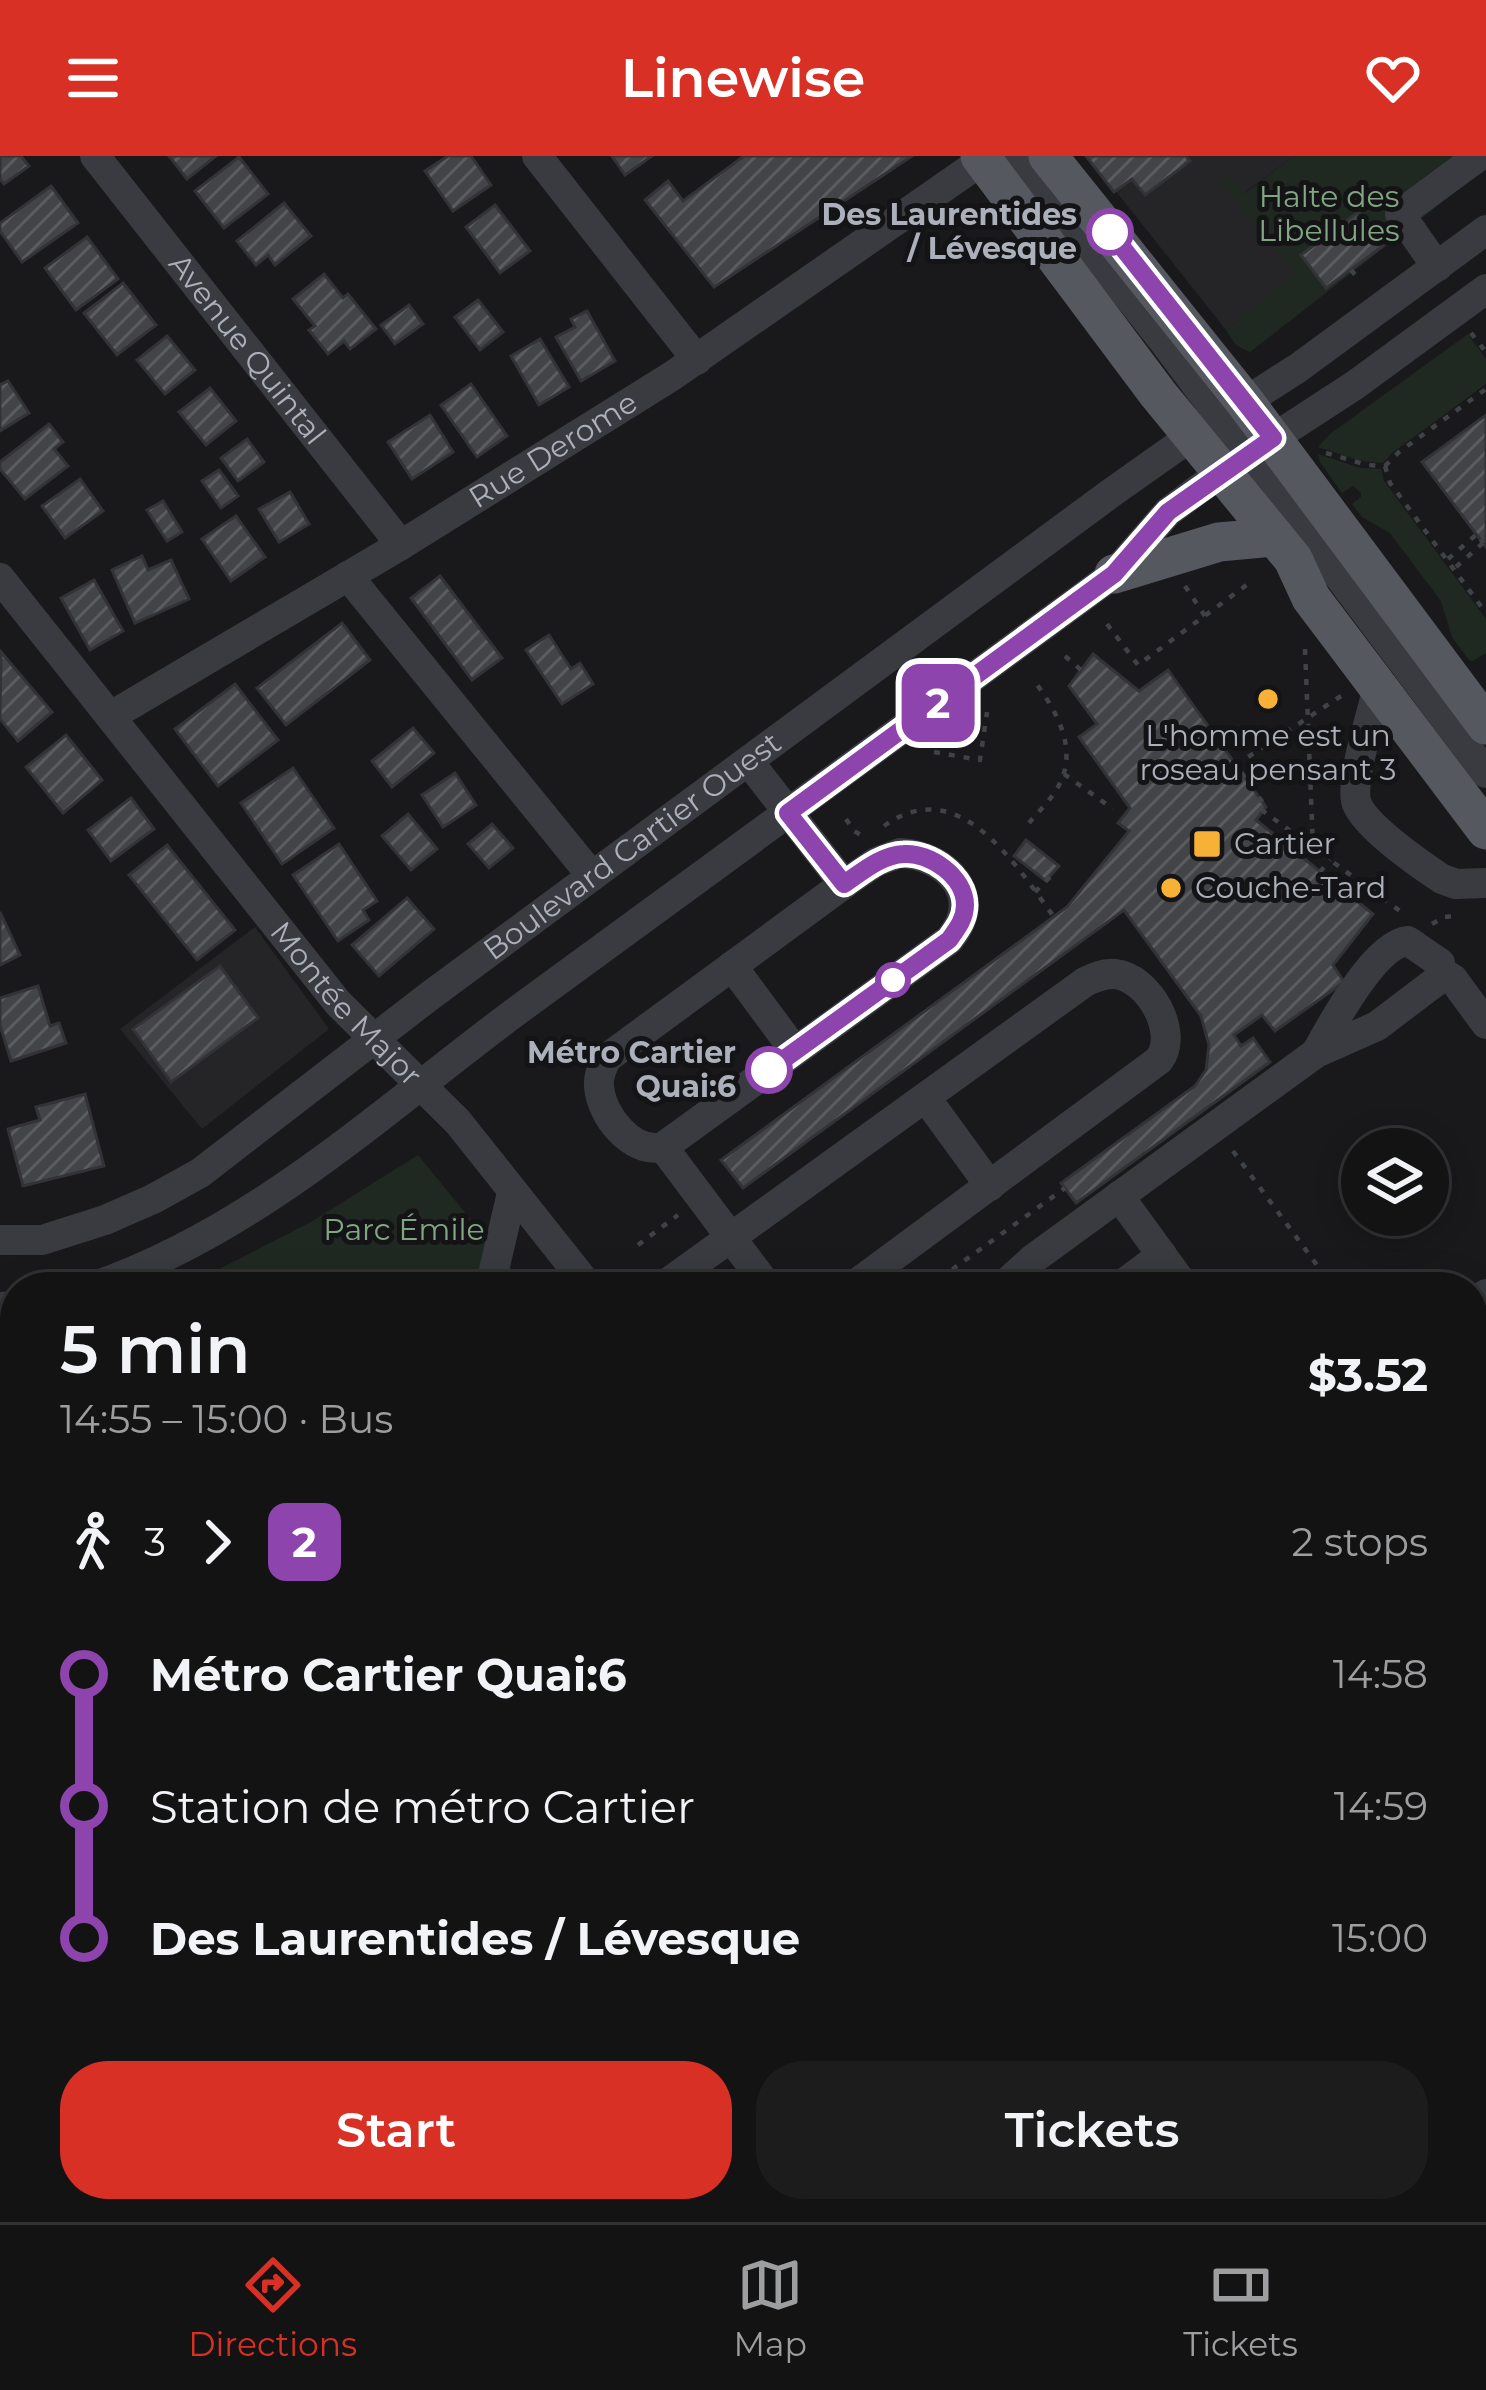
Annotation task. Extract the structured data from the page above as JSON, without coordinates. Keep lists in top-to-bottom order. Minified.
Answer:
{"streets":{"street":["Avenue Quintal","Rue Derome","Boulevard Cartier Ouest","Montée Major"]},"crossings":[["Avenue Quintal","Rue Derome"],["Rue Derome","Montée Major"],["Boulevard Cartier Ouest","Montée Major"]],"parks":["Halte des Libellules","Parc Émile"],"places":{"other":["Des Laurentides / Lévesque","L'homme est un roseau pensant 3","Couche-Tard","Métro Cartier Quai:6"],"transit":["Cartier"]},"lines":["bus line 2"],"page":{"header":"Linewise","on_map":"2","heading":["5 min","14:55 – 15:00 · Bus","$3.52"],"legs":["3","2","2 stops"],"list":[{"name":"Métro Cartier Quai:6","value":"14:58"},{"name":"Station de métro Cartier","value":"14:59"},{"name":"Des Laurentides / Lévesque","value":"15:00"}],"buttons":["Start","Tickets"],"tabs":["Directions","Map","Tickets"]}}
